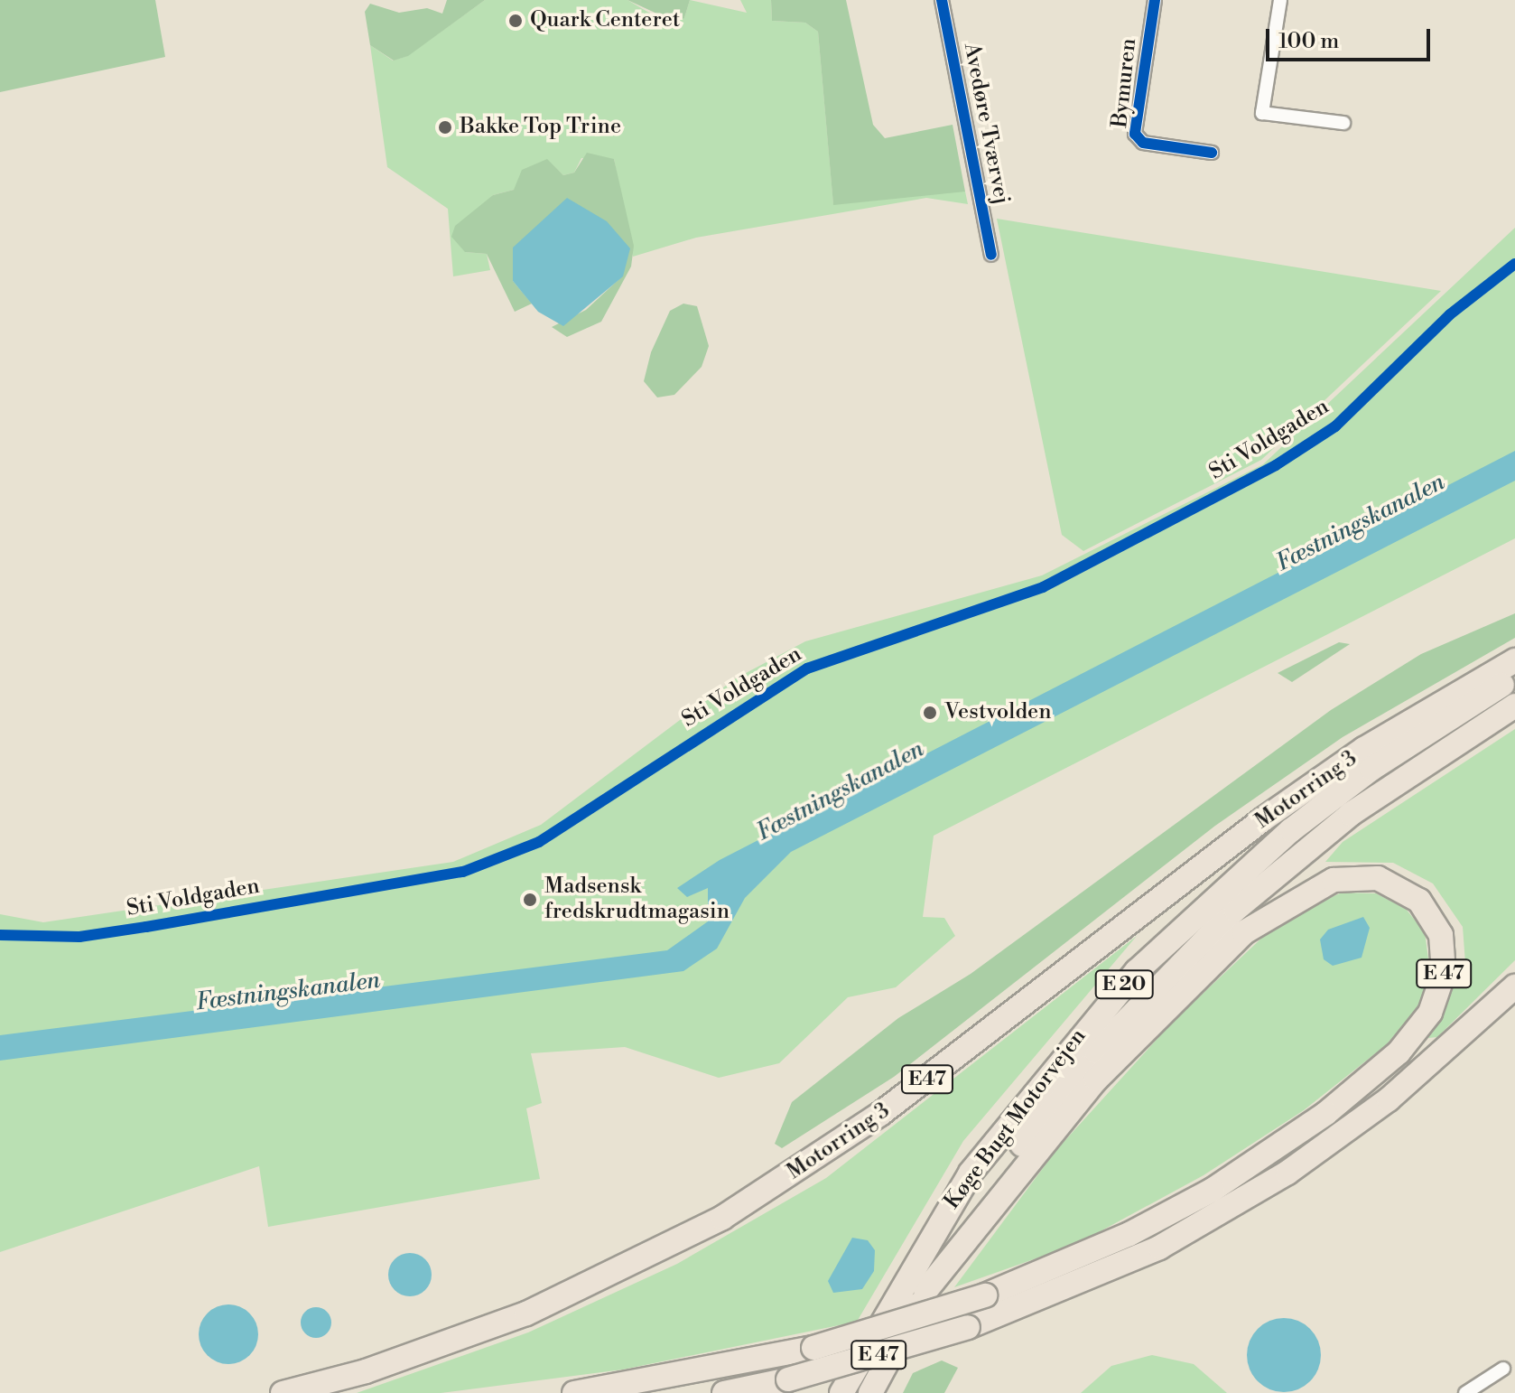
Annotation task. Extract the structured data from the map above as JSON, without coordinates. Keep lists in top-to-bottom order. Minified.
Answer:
{"streets":{"highway":["Motorring 3","E 47","E 20","E47","Køge Bugt Motorvejen"],"street":["Bymuren","Avedøre Tværvej"],"cycle path":["Sti Voldgaden"]},"crossings":[["E 47","Køge Bugt Motorvejen"]],"water":["Fæstningskanalen"],"places":["Quark Centeret","Bakke Top Trine","Vestvolden","Madsensk fredskrudtmagasin"],"scale_bar":"100 m"}
